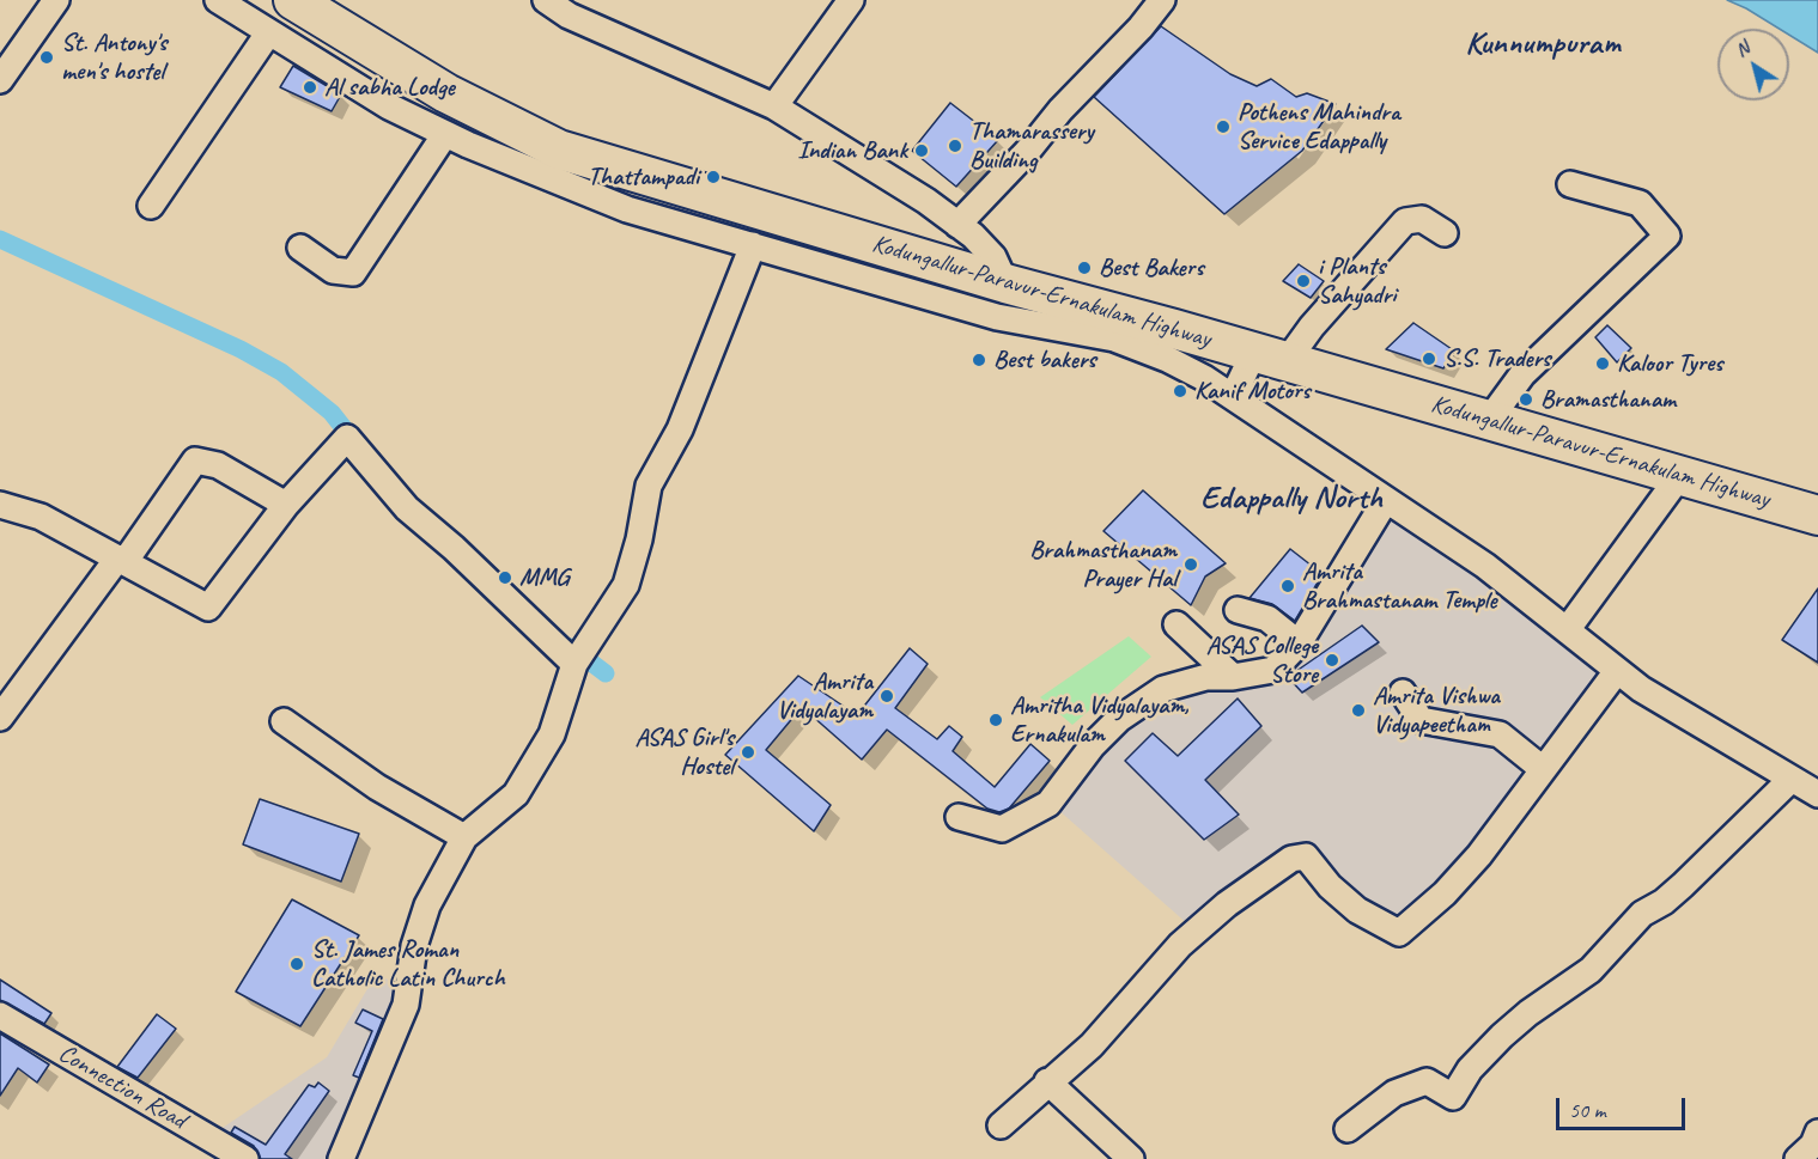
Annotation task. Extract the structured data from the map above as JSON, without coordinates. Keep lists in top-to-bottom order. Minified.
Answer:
{"streets":{"highway":["Kodungallur-Paravur-Ernakulam Highway"],"street":["Connection Road"]},"districts":["Kunnumpuram","Edappally North"],"places":["St. Antony's men's hostel","Al sabha Lodge","Pothens Mahindra Service Edappally","Thamarassery Building","Indian Bank","Thattampadi","Best Bakers","i Plants Sahyadri","S.S. Traders","Best bakers","Kaloor Tyres","Kanif Motors","Bramasthanam","Brahmasthanam Prayer Hal","MMG","Amrita Brahmastanam Temple","ASAS College Store","Amrita Vidyalayam","Amrita Vishwa Vidyapeetham","Amritha Vidyalayam, Ernakulam","ASAS Girl's Hostel","St. James Roman Catholic Latin Church"],"scale_bar":"50 m","north":"top left"}
